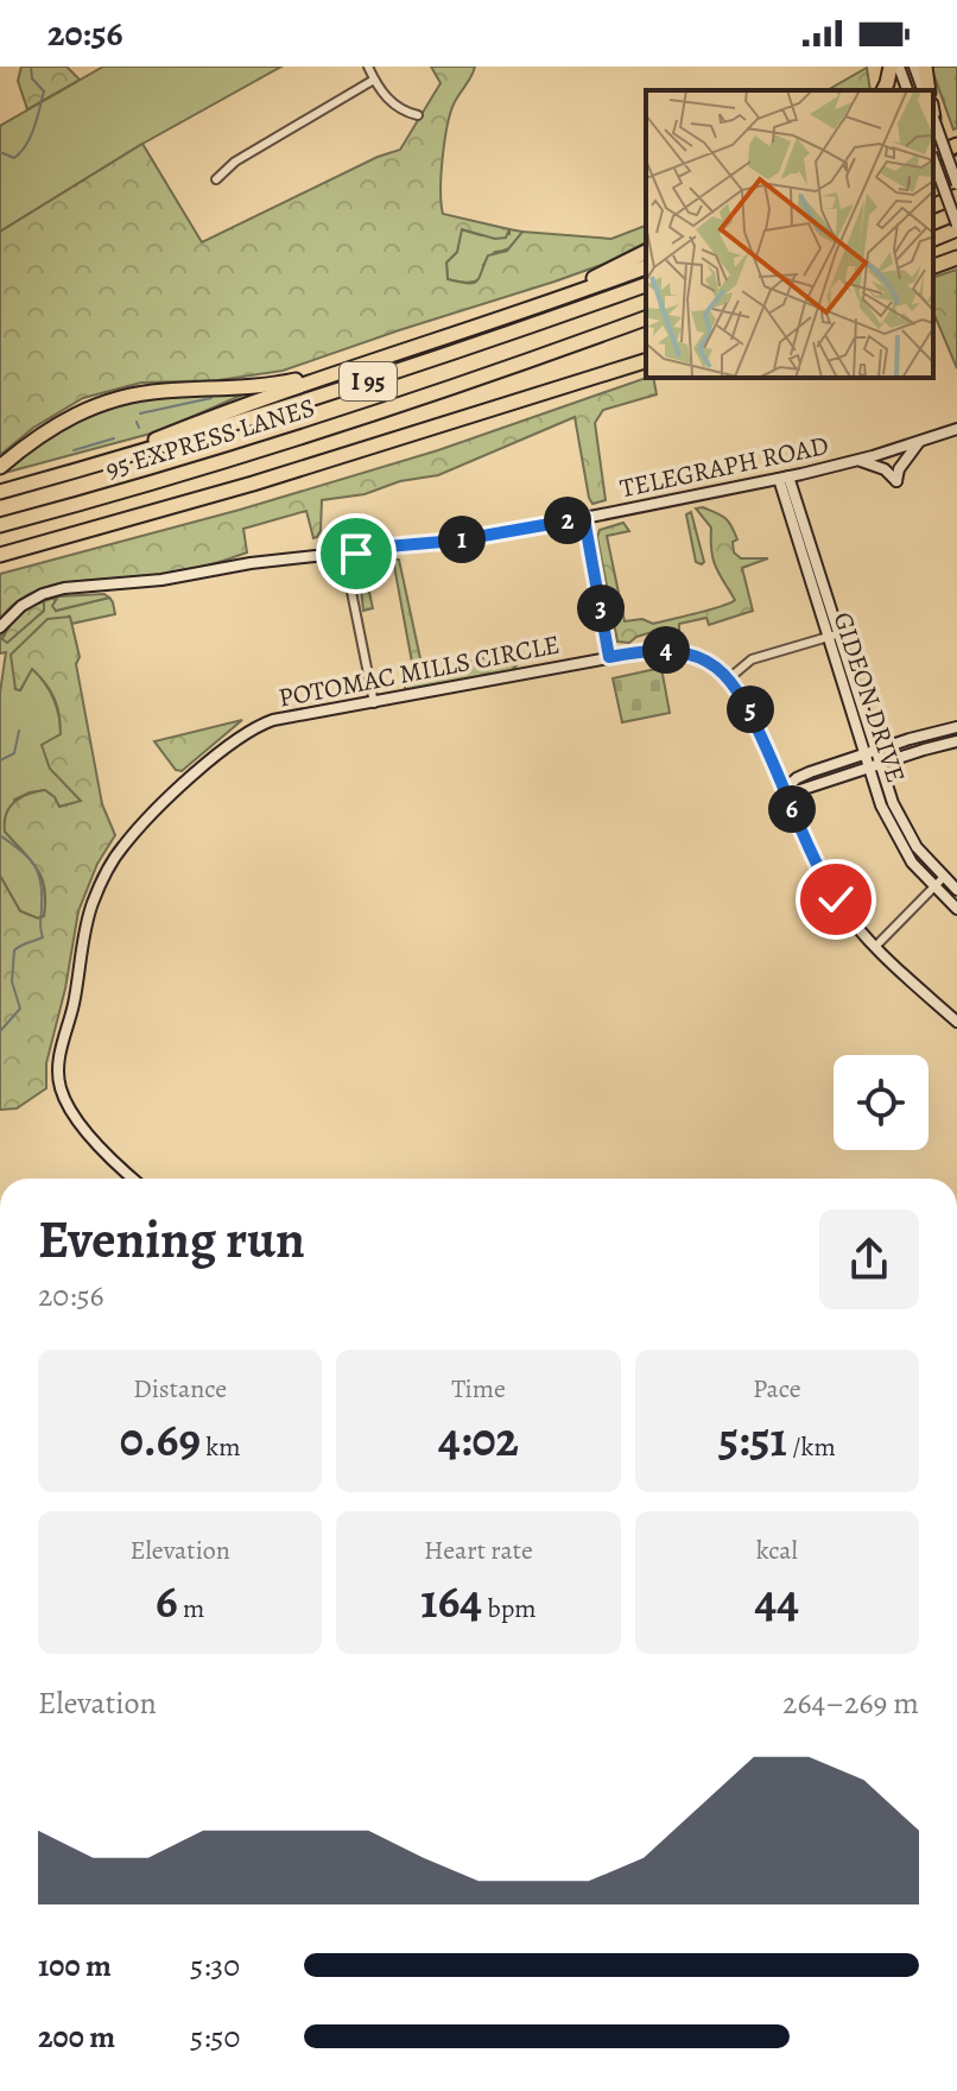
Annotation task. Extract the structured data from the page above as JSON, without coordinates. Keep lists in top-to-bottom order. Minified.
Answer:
{"streets":{"highway":["I 95","95 EXPRESS LANES"],"street":["TELEGRAPH ROAD","POTOMAC MILLS CIRCLE","GIDEON DRIVE"]},"crossings":[["TELEGRAPH ROAD","GIDEON DRIVE"]],"page":{"status":"20:56","pins":["2","1","3","4","5","6"],"heading":["Evening run","20:56"],"stats":[["Distance","0.69 km"],["Time","4:02"],["Pace","5:51 /km"],["Elevation","6 m"],["Heart rate","164 bpm"],["kcal","44"]],"chart":["Elevation","264–269 m"],"list":[{"name":"100 m","note":"5:30"},{"name":"200 m","note":"5:50"}]}}
